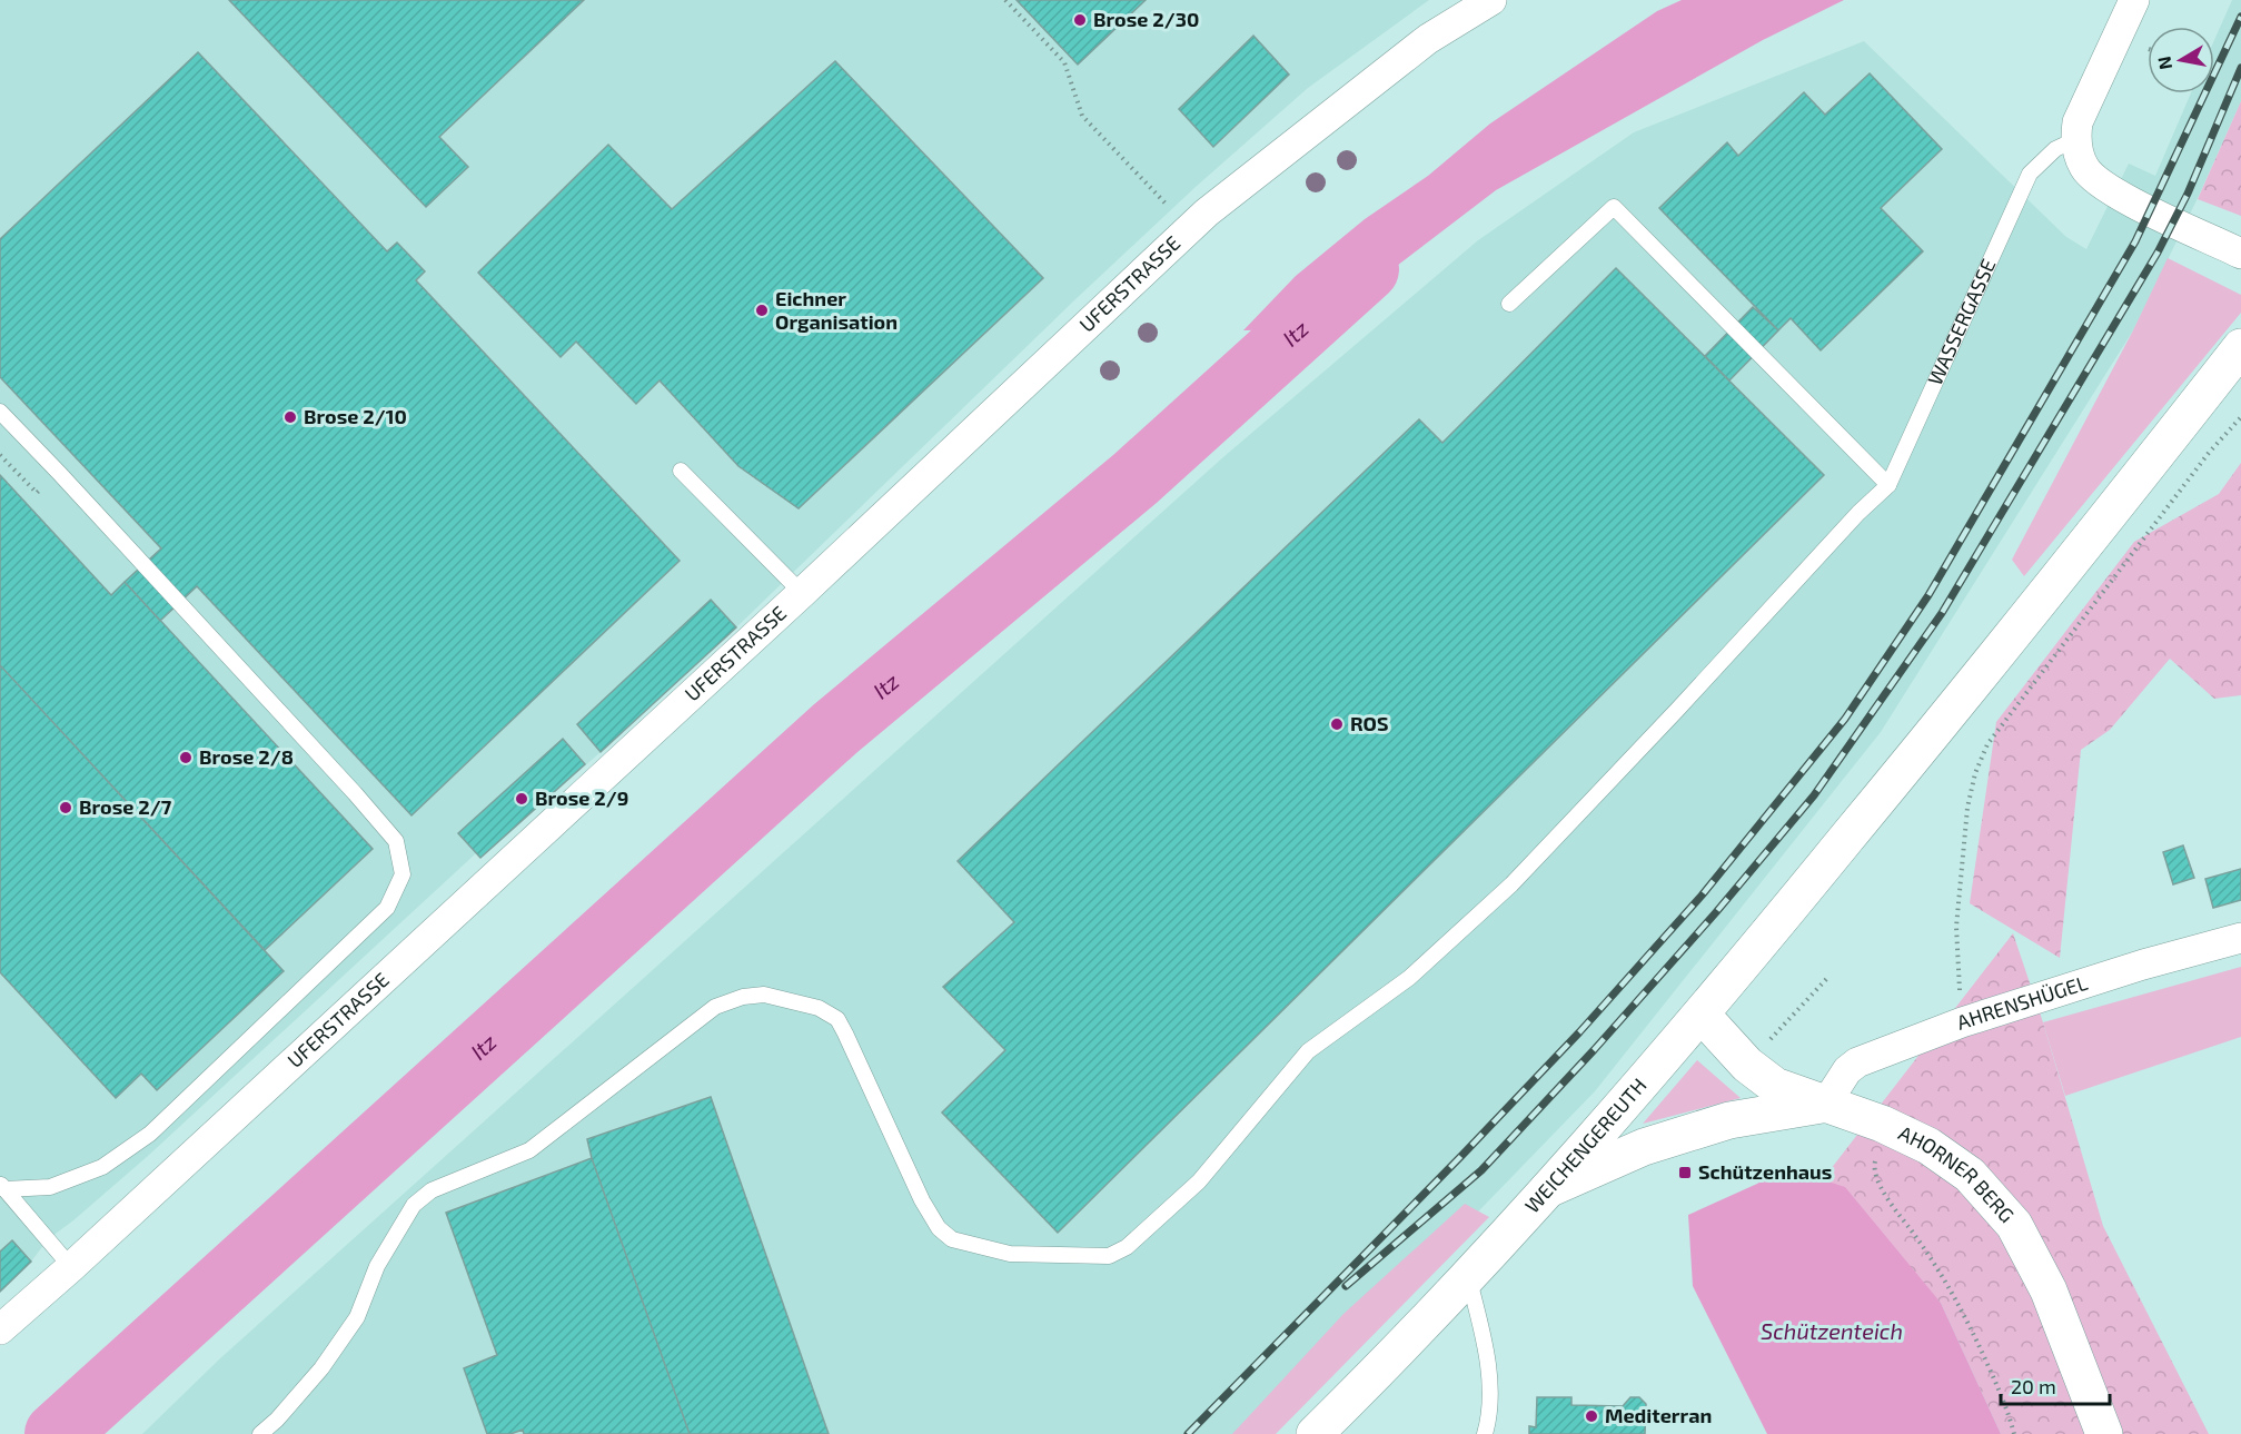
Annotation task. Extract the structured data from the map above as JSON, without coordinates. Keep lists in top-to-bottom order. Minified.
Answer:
{"streets":{"main road":["WEICHENGEREUTH","AHORNER BERG"],"street":["UFERSTRASSE","AHRENSHÜGEL"],"lane":["WASSERGASSE"]},"crossings":[["AHRENSHÜGEL","AHORNER BERG"],["WEICHENGEREUTH","AHORNER BERG"]],"water":["Itz","Schützenteich"],"places":{"other":["Brose 2/30","Eichner Organisation","Brose 2/10","ROS","Brose 2/8","Brose 2/9","Brose 2/7","Mediterran"],"transit":["Schützenhaus"]},"scale_bar":"20 m","north":"left"}
